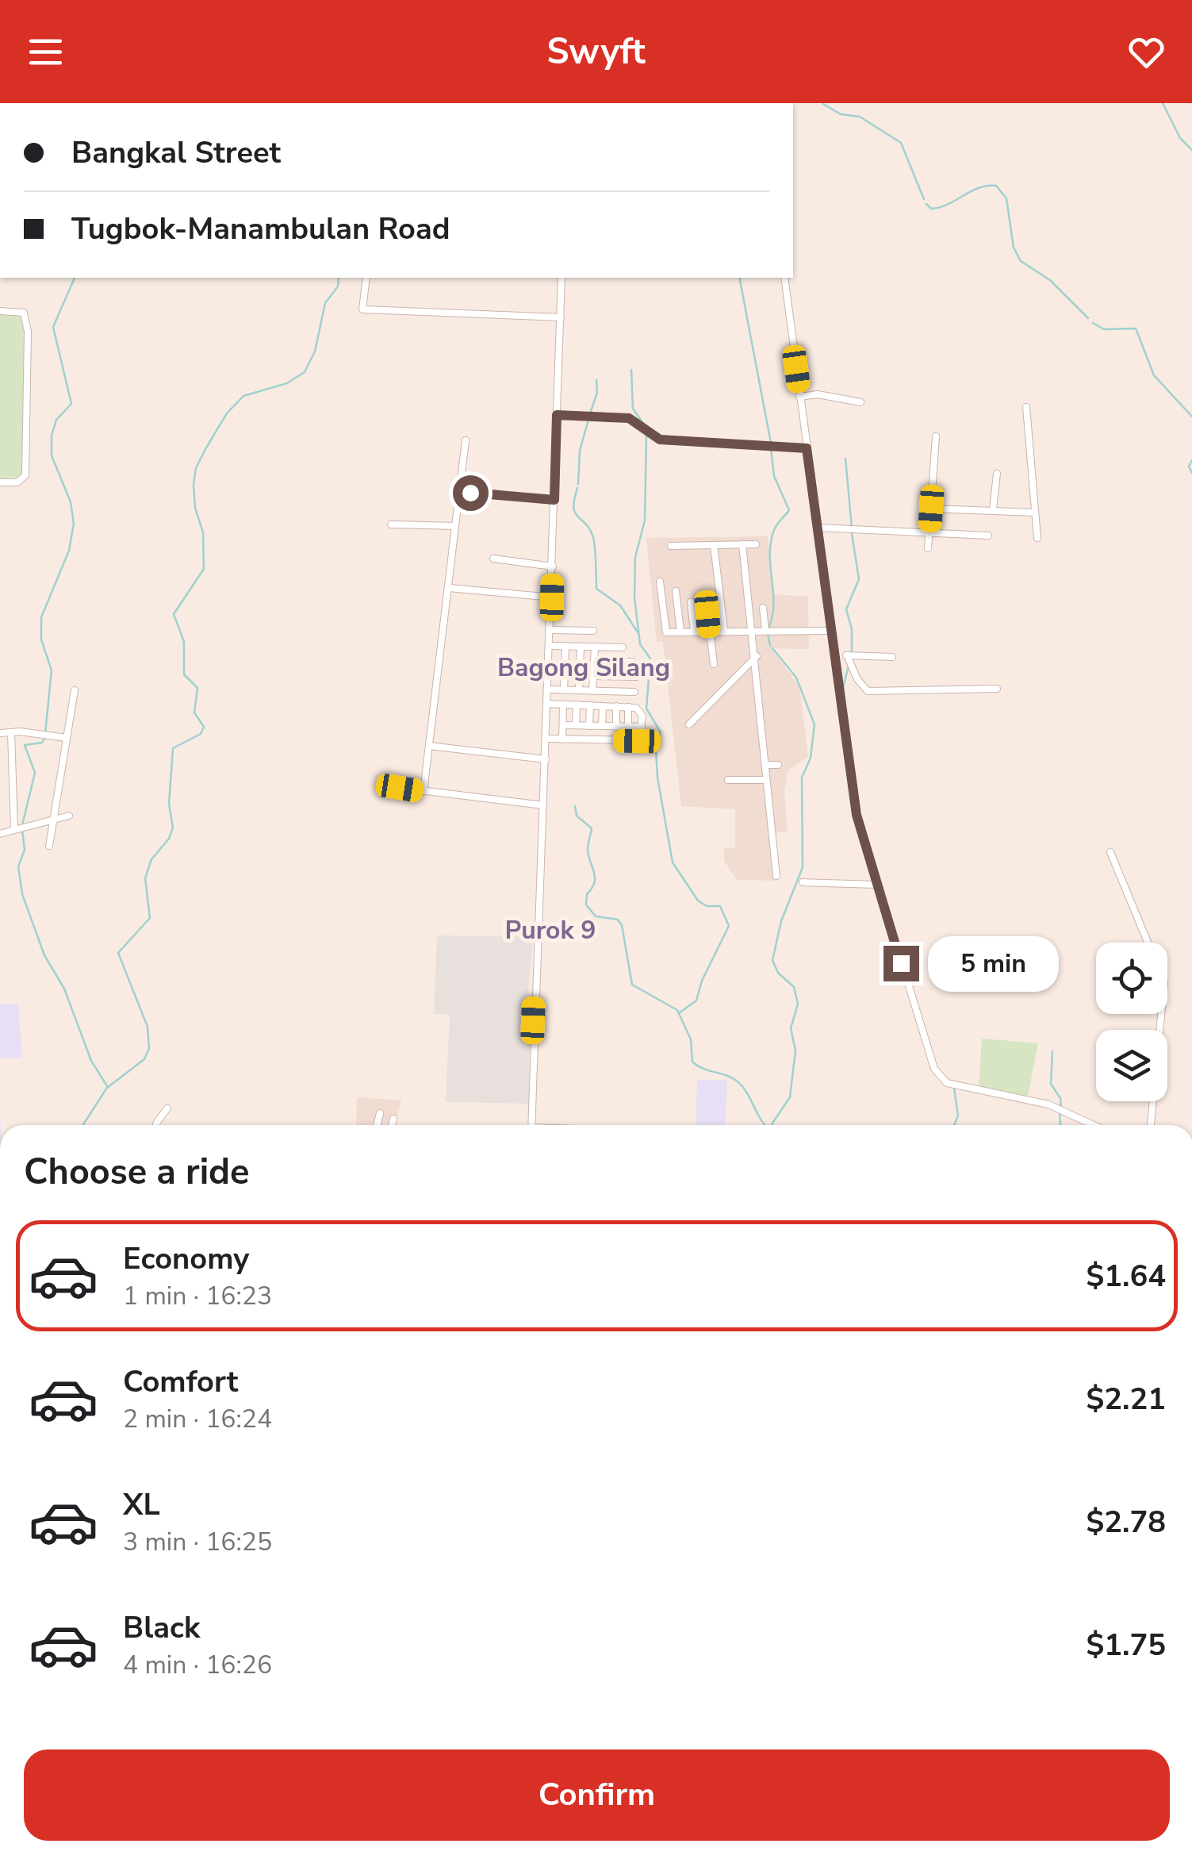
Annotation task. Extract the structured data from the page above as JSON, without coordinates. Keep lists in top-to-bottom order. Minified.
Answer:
{"districts":["Bagong Silang","Purok 9"],"page":{"header":"Swyft","banner":["Bangkal Street","Tugbok-Manambulan Road"],"bubble":"5 min","heading":"Choose a ride","list":[{"name":"Economy","note":"1 min · 16:23","value":"$1.64"},{"name":"Comfort","note":"2 min · 16:24","value":"$2.21"},{"name":"XL","note":"3 min · 16:25","value":"$2.78"},{"name":"Black","note":"4 min · 16:26","value":"$1.75"}],"buttons":"Confirm"}}
